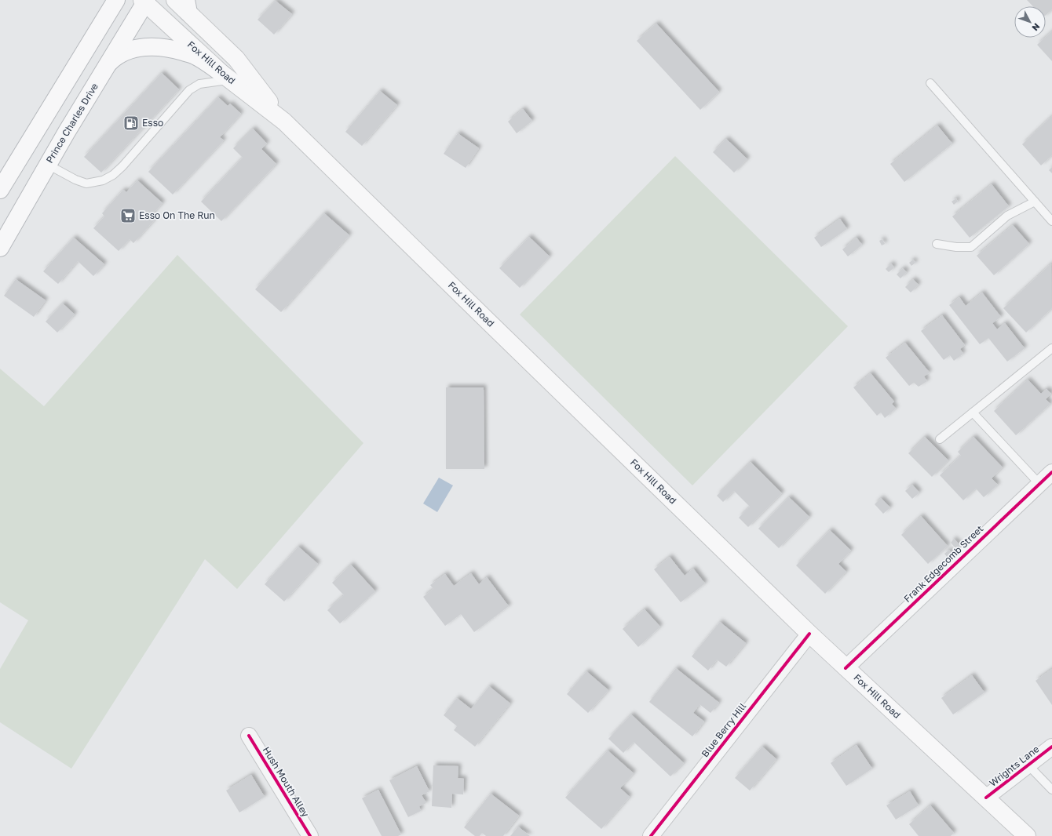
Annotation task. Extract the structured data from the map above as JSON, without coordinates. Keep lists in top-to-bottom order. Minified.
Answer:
{"streets":{"main road":["Fox Hill Road","Prince Charles Drive"],"street":["Frank Edgecomb Street","Blue Berry Hill","Wrights Lane","Hush Mouth Alley"]},"crossings":[["Fox Hill Road","Prince Charles Drive"],["Fox Hill Road","Frank Edgecomb Street"],["Fox Hill Road","Blue Berry Hill"],["Fox Hill Road","Wrights Lane"]],"places":{"fuel station":["Esso"],"supermarket":["Esso On The Run"]},"north":"bottom right"}
